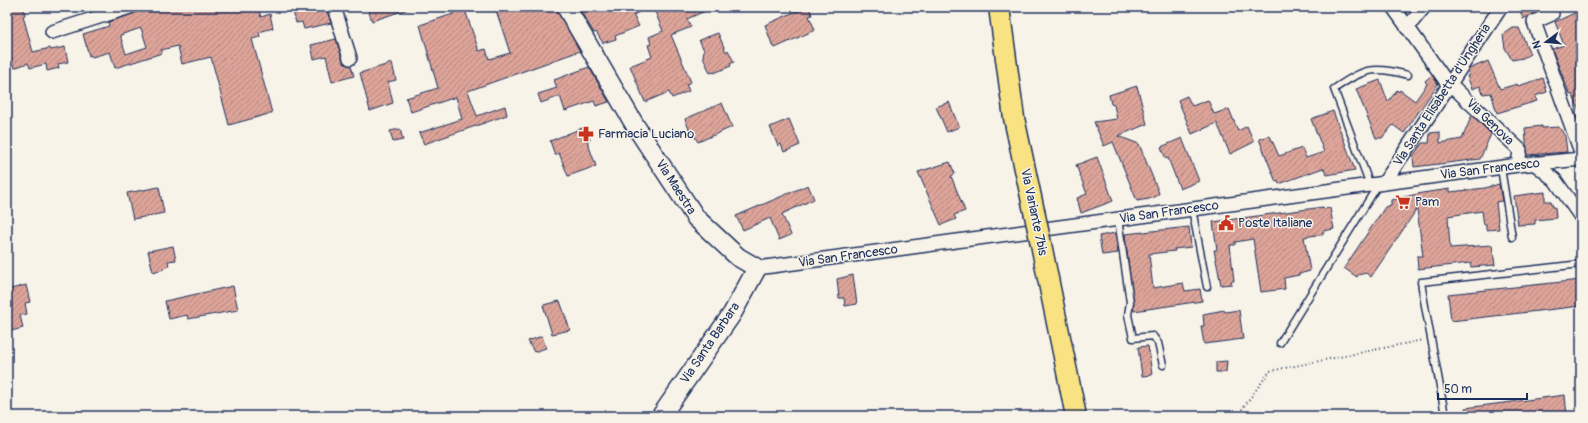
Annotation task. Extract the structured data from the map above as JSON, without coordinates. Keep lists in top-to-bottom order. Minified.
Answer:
{"streets":{"main road":["Via Variante 7bis"],"street":["Via Santa Elisabetta d'Ungheria","Via Genova","Via San Francesco","Via Maestra","Via Santa Barbara"]},"crossings":[["Via Santa Elisabetta d'Ungheria","Via Genova"],["Via Santa Elisabetta d'Ungheria","Via San Francesco"],["Via Genova","Via San Francesco"],["Via San Francesco","Via Maestra"],["Via San Francesco","Via Santa Barbara"],["Via Maestra","Via Santa Barbara"]],"places":{"pharmacy":["Farmacia Luciano"],"supermarket":["Pam"],"public building":["Poste Italiane"]},"scale_bar":"50 m","north":"left"}
